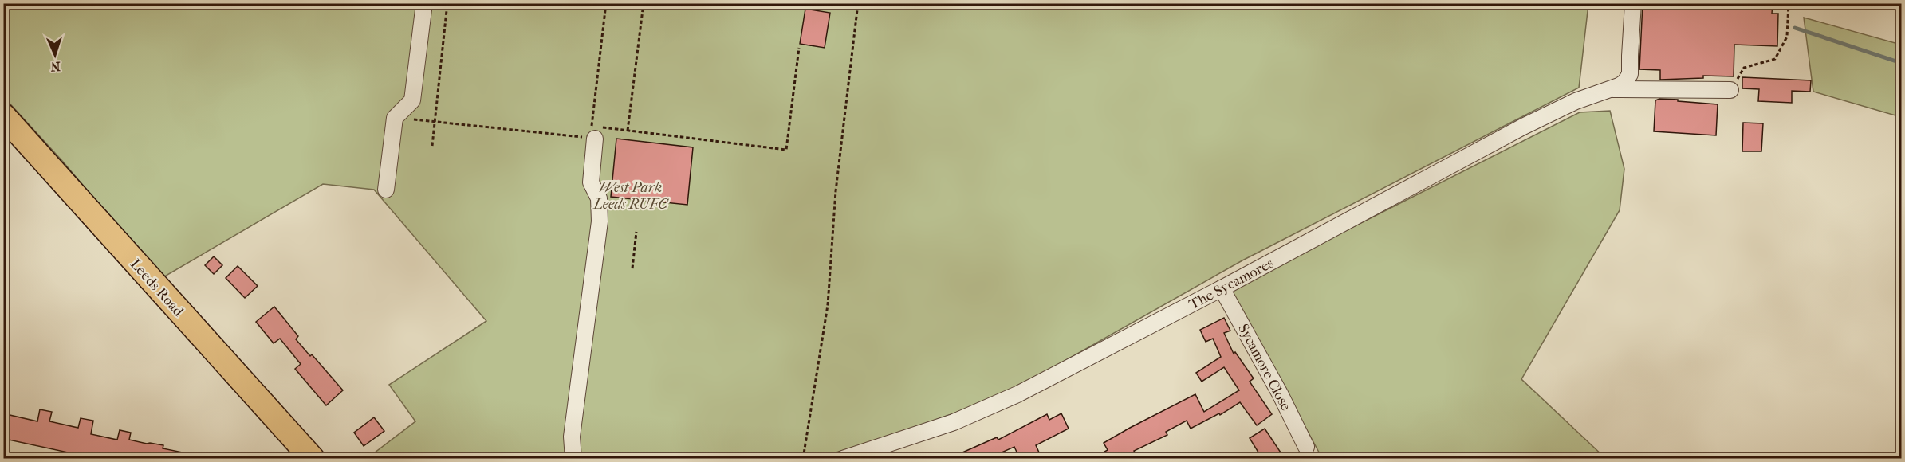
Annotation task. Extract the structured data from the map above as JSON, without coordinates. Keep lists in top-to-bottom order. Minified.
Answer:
{"streets":{"highway":["Leeds Road"],"street":["The Sycamores","Sycamore Close"]},"crossings":[["The Sycamores","Sycamore Close"]],"parks":["West Park Leeds RUFC"],"north":"bottom"}
